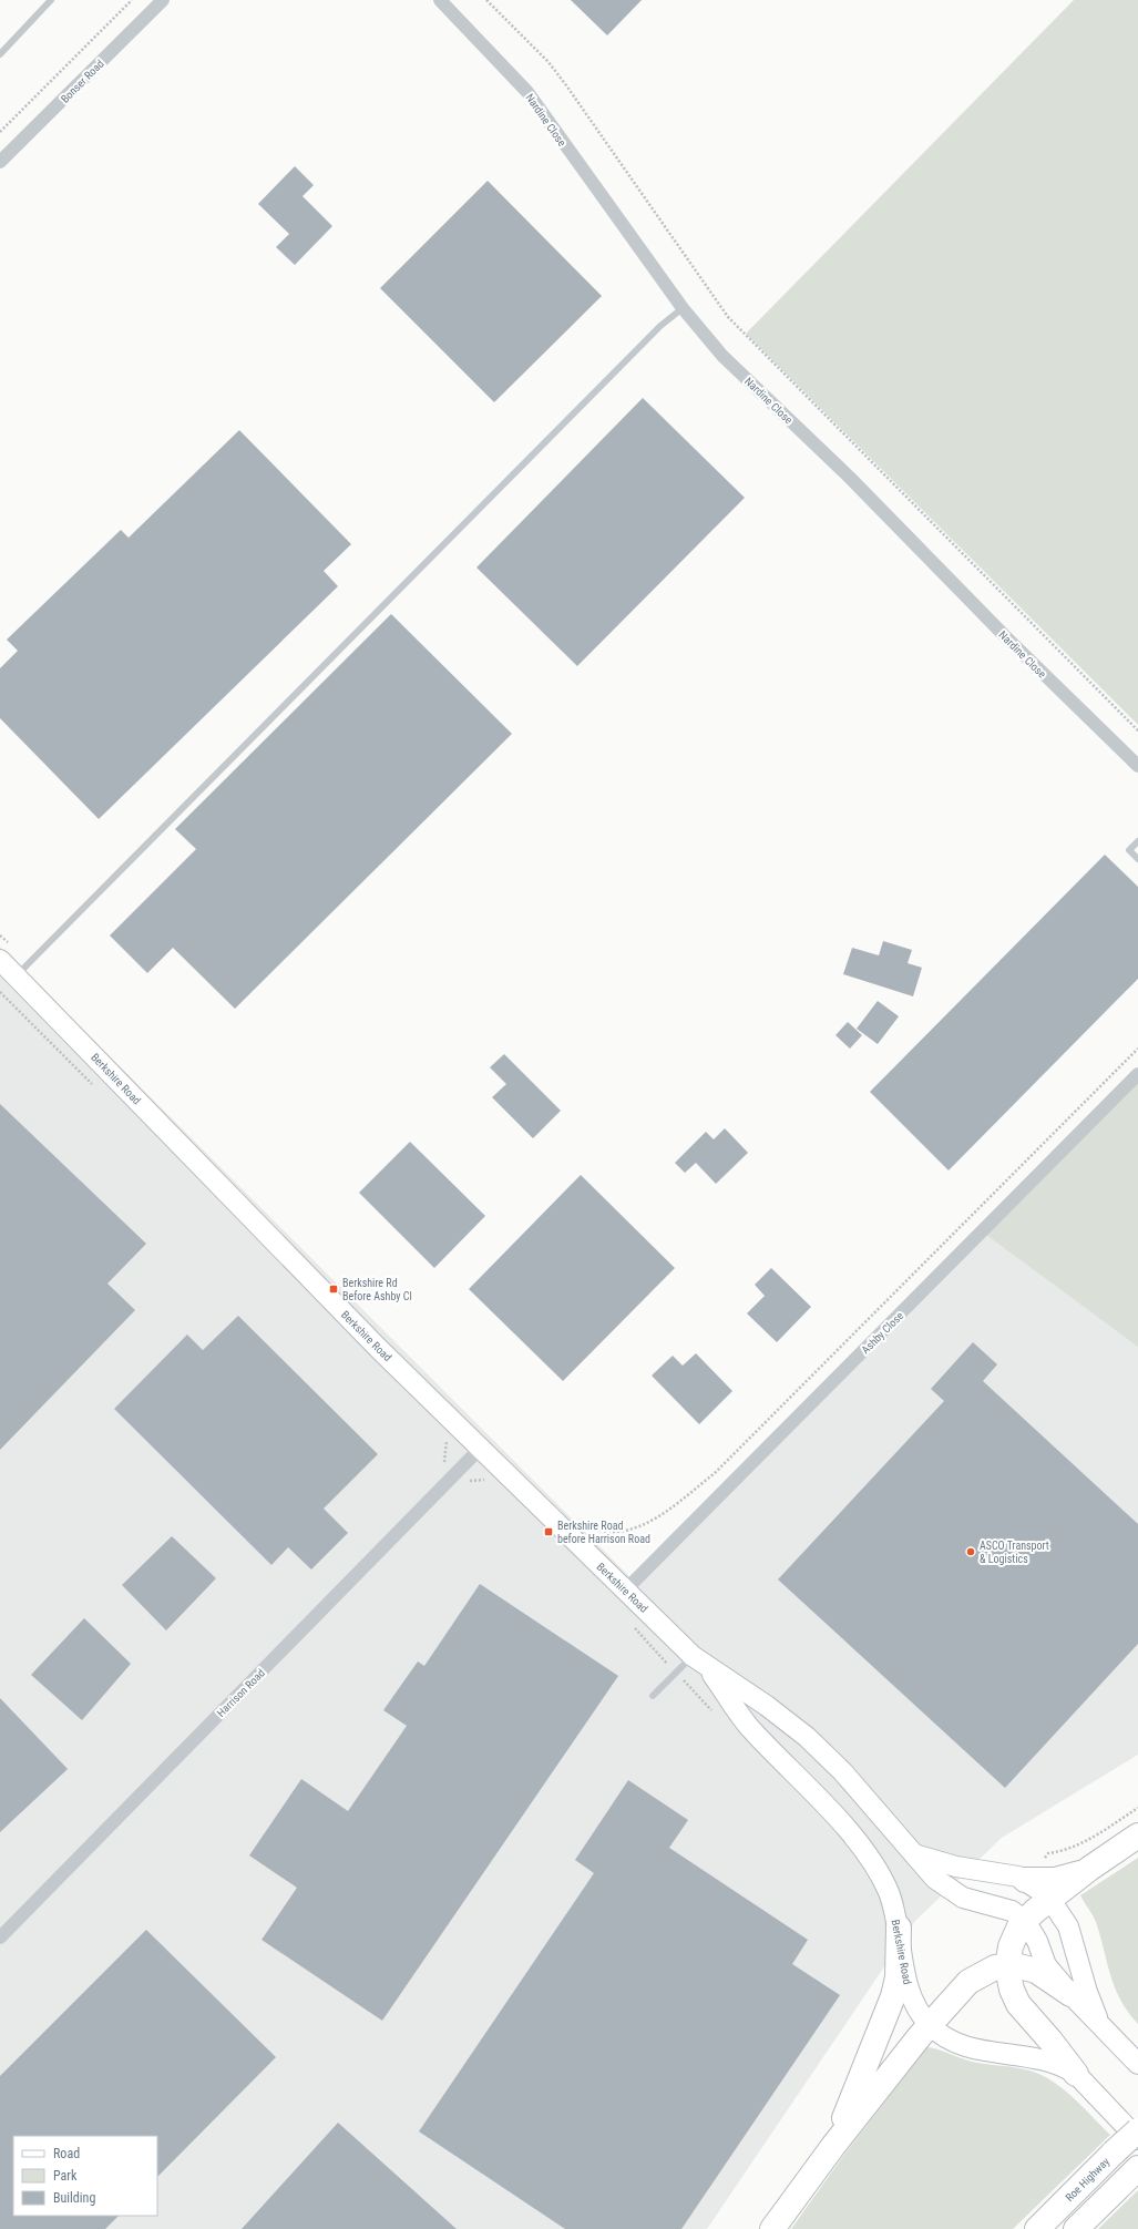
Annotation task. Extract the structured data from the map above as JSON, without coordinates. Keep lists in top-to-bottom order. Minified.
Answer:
{"streets":{"highway":["Roe Highway"],"main road":["Berkshire Road"],"street":["Bonser Road","Nardine Close","Ashby Close","Harrison Road"]},"crossings":[["Berkshire Road","Ashby Close"],["Berkshire Road","Harrison Road"]],"places":{"transit":["Berkshire Rd Before Ashby Cl","Berkshire Road before Harrison Road"],"other":["ASCO Transport & Logistics"]},"legend":["Road","Park","Building"]}
